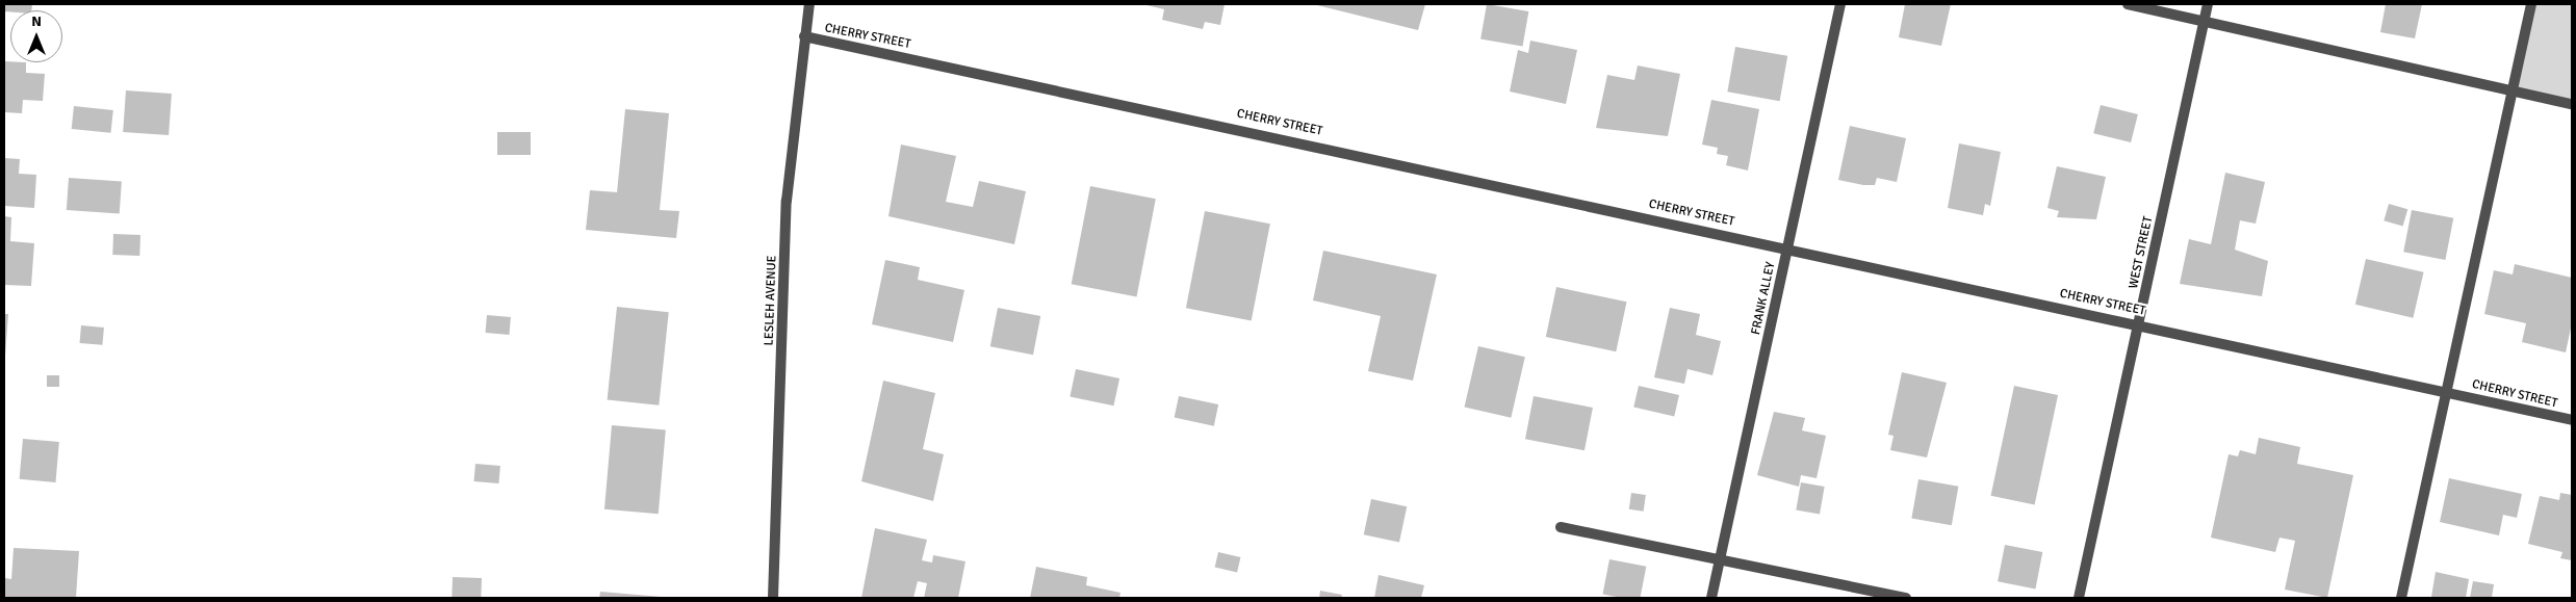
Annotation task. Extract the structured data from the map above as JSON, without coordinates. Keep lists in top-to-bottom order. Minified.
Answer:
{"streets":{"street":["CHERRY STREET","WEST STREET","FRANK ALLEY","LESLEH AVENUE"]},"crossings":[["CHERRY STREET","WEST STREET"],["CHERRY STREET","FRANK ALLEY"],["CHERRY STREET","LESLEH AVENUE"]],"north":"top"}
